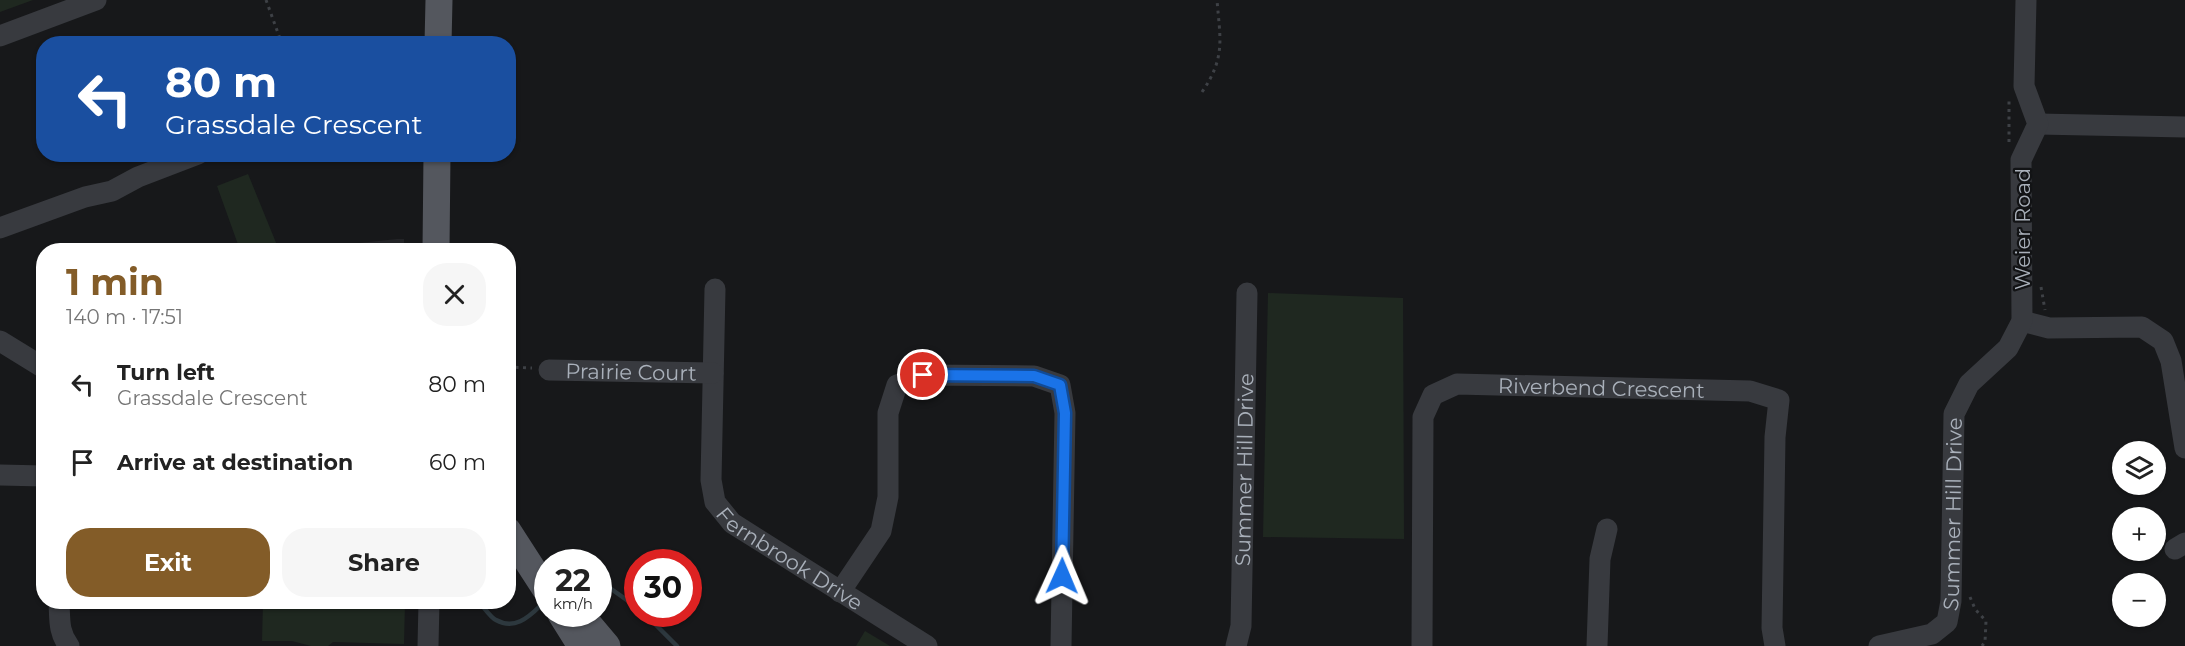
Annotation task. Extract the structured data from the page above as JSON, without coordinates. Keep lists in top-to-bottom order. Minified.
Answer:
{"streets":{"street":["Weier Road","Prairie Court","Riverbend Crescent","Summer Hill Drive","Fernbrook Drive"]},"crossings":[["Weier Road","Summer Hill Drive"],["Prairie Court","Fernbrook Drive"]],"page":{"turn":["80 m","Grassdale Crescent"],"heading":["1 min","140 m · 17:51"],"list":[{"name":"Turn left","note":"Grassdale Crescent","value":"80 m"},{"name":"Arrive at destination","value":"60 m"}],"map_buttons":["+","−"],"buttons":["Exit","Share"],"speed":"22 km/h","limit":"30"}}
